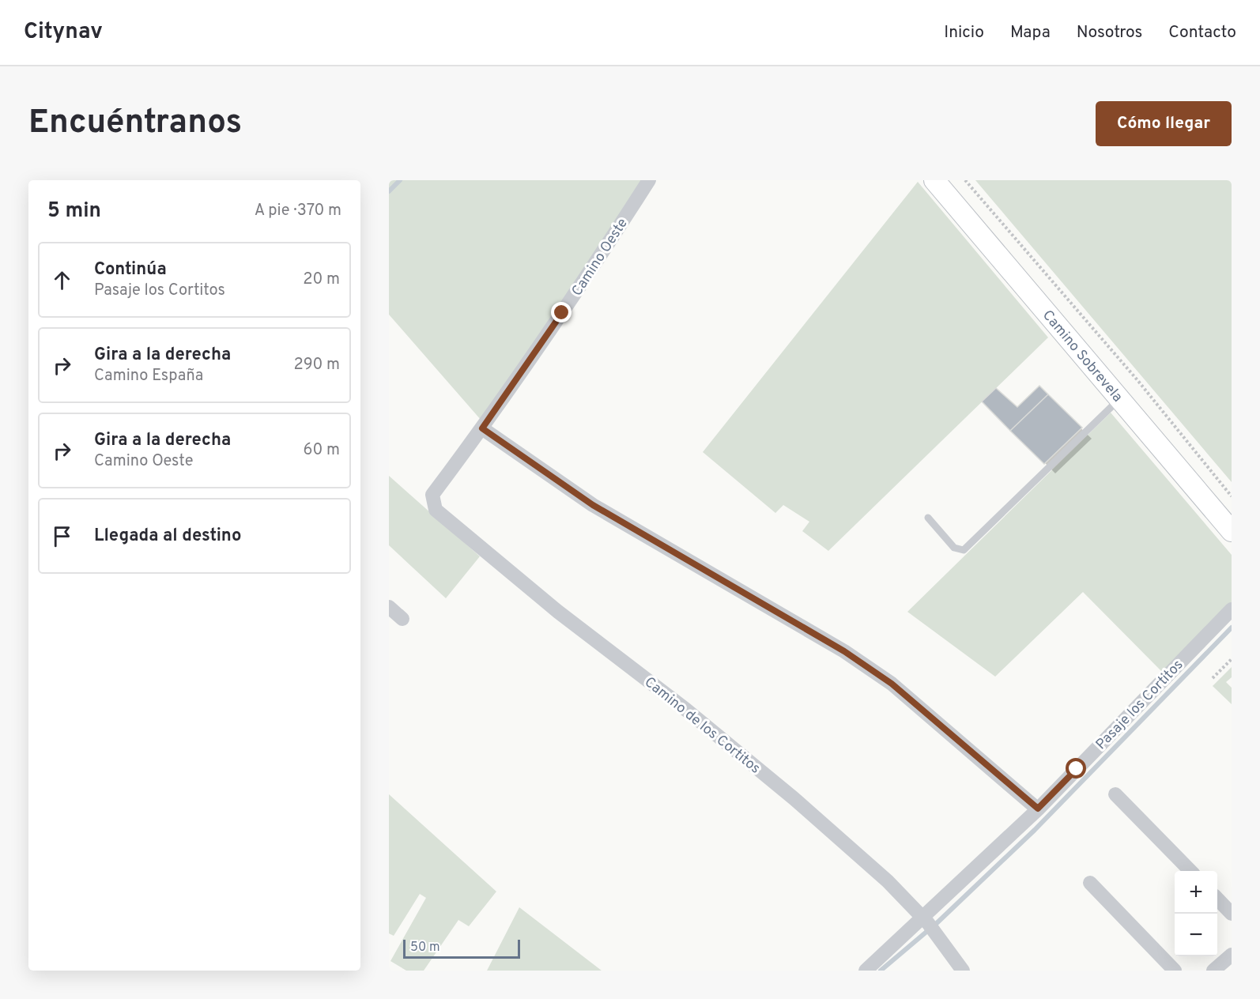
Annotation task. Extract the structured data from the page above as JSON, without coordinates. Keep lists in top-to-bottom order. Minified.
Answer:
{"streets":{"main road":["Camino Sobrevela"],"street":["Camino Oeste","Pasaje los Cortitos","Camino de los Cortitos"]},"crossings":[["Camino Oeste","Camino de los Cortitos"],["Pasaje los Cortitos","Camino de los Cortitos"]],"scale_bar":"50 m","page":{"header":"Citynav","nav":["Inicio","Mapa","Nosotros","Contacto"],"buttons":"Cómo llegar","title":"Encuéntranos","heading":["5 min","A pie · 370 m"],"list":[["Continúa","Pasaje los Cortitos","20 m"],["Gira a la derecha","Camino España","290 m"],["Gira a la derecha","Camino Oeste","60 m"],"Llegada al destino"],"map_buttons":["+","−"],"scale":"50 m"}}
